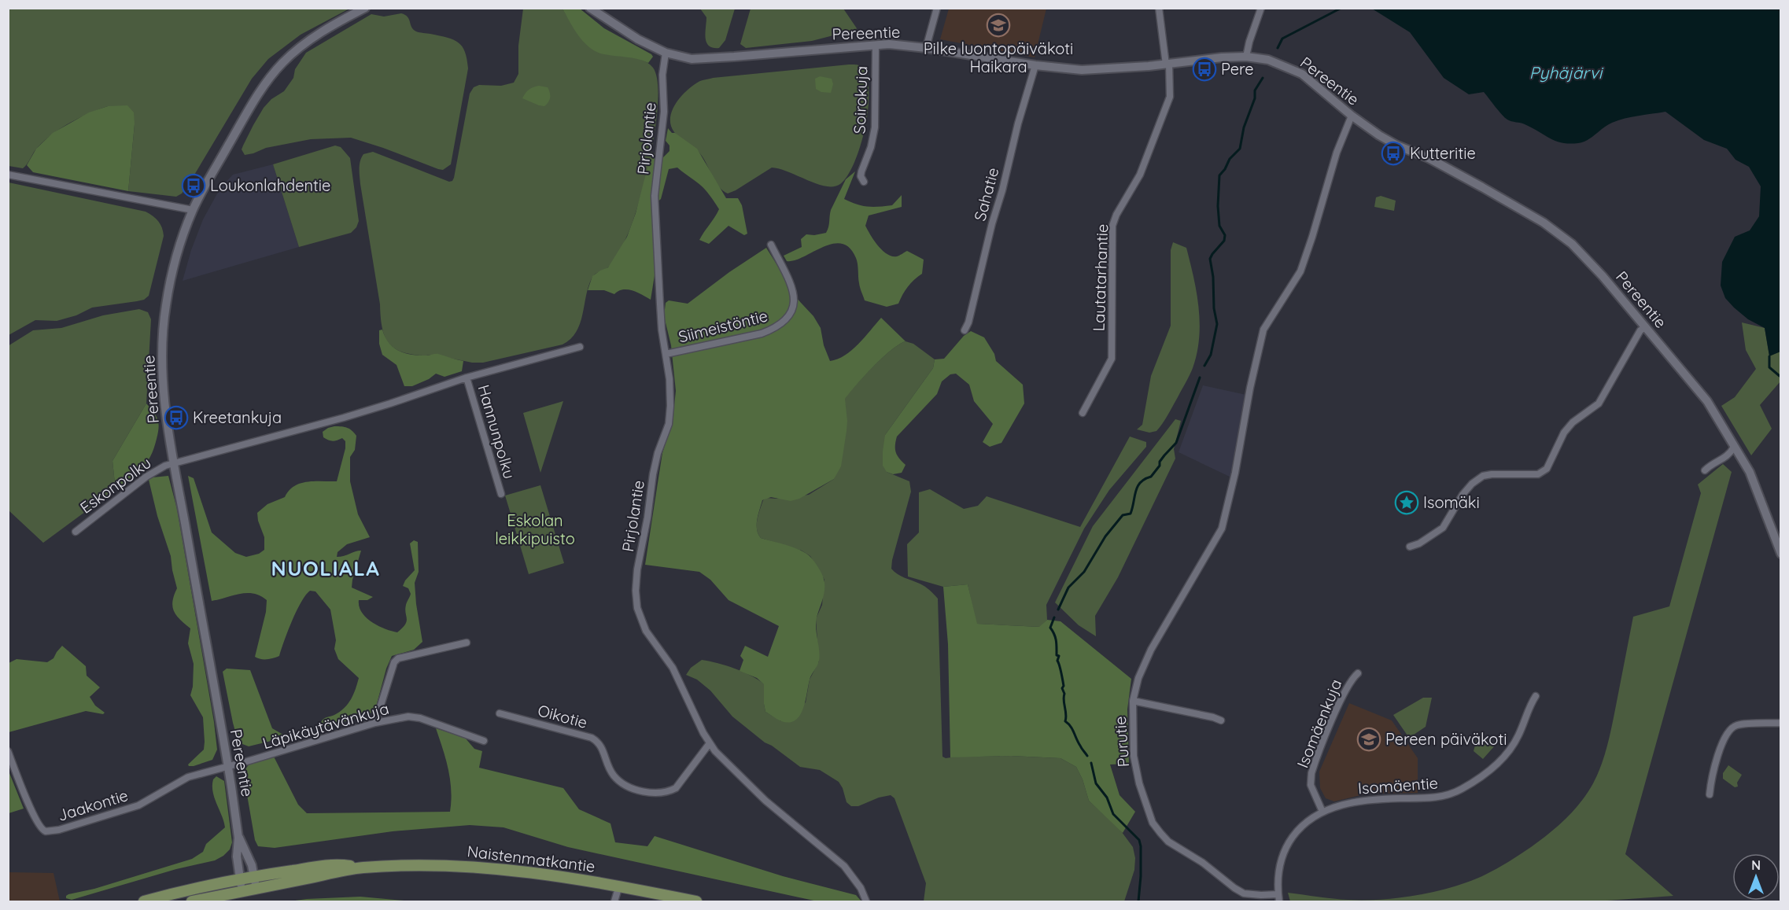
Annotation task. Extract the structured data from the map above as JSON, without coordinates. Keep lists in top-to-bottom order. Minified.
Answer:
{"streets":{"main road":["Naistenmatkantie"],"street":["Pereentie","Soirokuja","Pirjolantie","Sahatie","Lautatarhantie","Siimeistöntie","Hannunpolku","Eskonpolku","Oikotie","Isomäenkuja","Läpikäytävänkuja","Purutie","Isomäentie","Jaakontie"]},"crossings":[["Pereentie","Soirokuja"],["Pereentie","Pirjolantie"],["Pereentie","Sahatie"],["Pereentie","Lautatarhantie"],["Pereentie","Eskonpolku"],["Pereentie","Läpikäytävänkuja"],["Pereentie","Purutie"],["Pereentie","Jaakontie"],["Pereentie","Naistenmatkantie"],["Pirjolantie","Siimeistöntie"],["Pirjolantie","Oikotie"],["Isomäenkuja","Isomäentie"],["Läpikäytävänkuja","Jaakontie"],["Purutie","Isomäentie"]],"districts":["NUOLIALA"],"water":["Pyhäjärvi"],"parks":["Eskolan leikkipuisto"],"places":{"school or university":["Pilke luontopäiväkoti Haikara","Pereen päiväkoti"],"bus stop":["Pere","Kutteritie","Loukonlahdentie","Kreetankuja"],"place":["Isomäki"]},"north":"top"}
